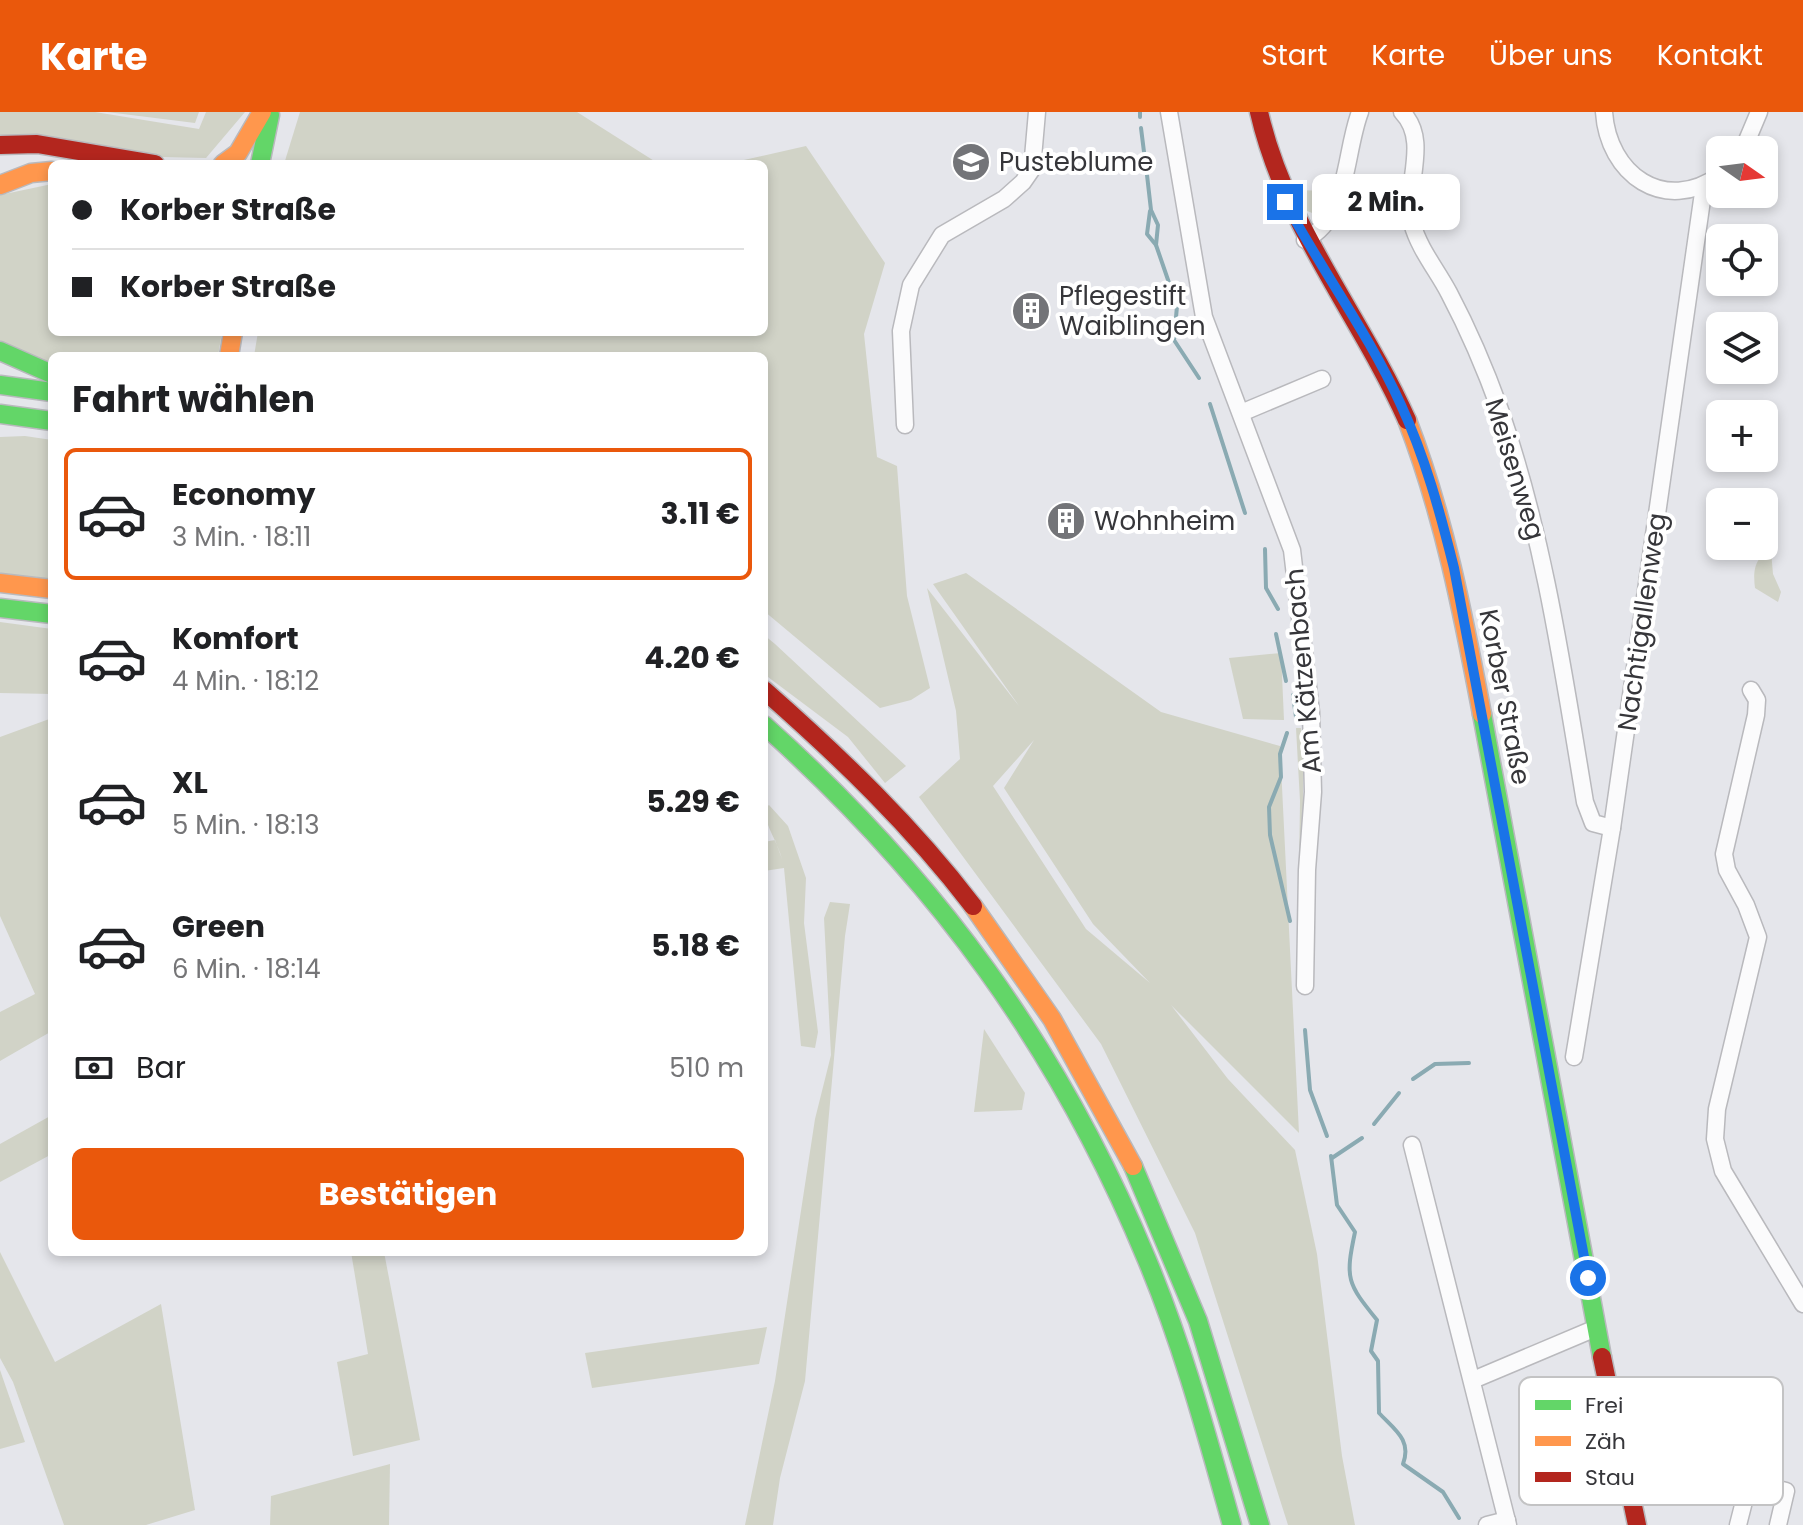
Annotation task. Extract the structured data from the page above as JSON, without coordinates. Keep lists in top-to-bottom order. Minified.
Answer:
{"streets":{"main road":["Korber Straße"],"street":["Meisenweg","Nachtigallenweg","Am Kätzenbach"]},"crossings":[["Meisenweg","Nachtigallenweg"]],"places":{"school or university":["Pusteblume"],"building":["Pflegestift Waiblingen","Wohnheim"]},"legend":["Frei","Zäh","Stau"],"north":"right","page":{"header":"Karte","nav":["Start","Karte","Über uns","Kontakt"],"map_buttons":["+","−"],"banner":["Korber Straße","Korber Straße"],"bubble":"2 Min.","heading":"Fahrt wählen","list":[{"name":"Economy","note":"3 Min. · 18:11","value":"3.11 €"},{"name":"Komfort","note":"4 Min. · 18:12","value":"4.20 €"},{"name":"XL","note":"5 Min. · 18:13","value":"5.29 €"},{"name":"Green","note":"6 Min. · 18:14","value":"5.18 €"}],"pay":["Bar","510 m"],"buttons":"Bestätigen"}}
